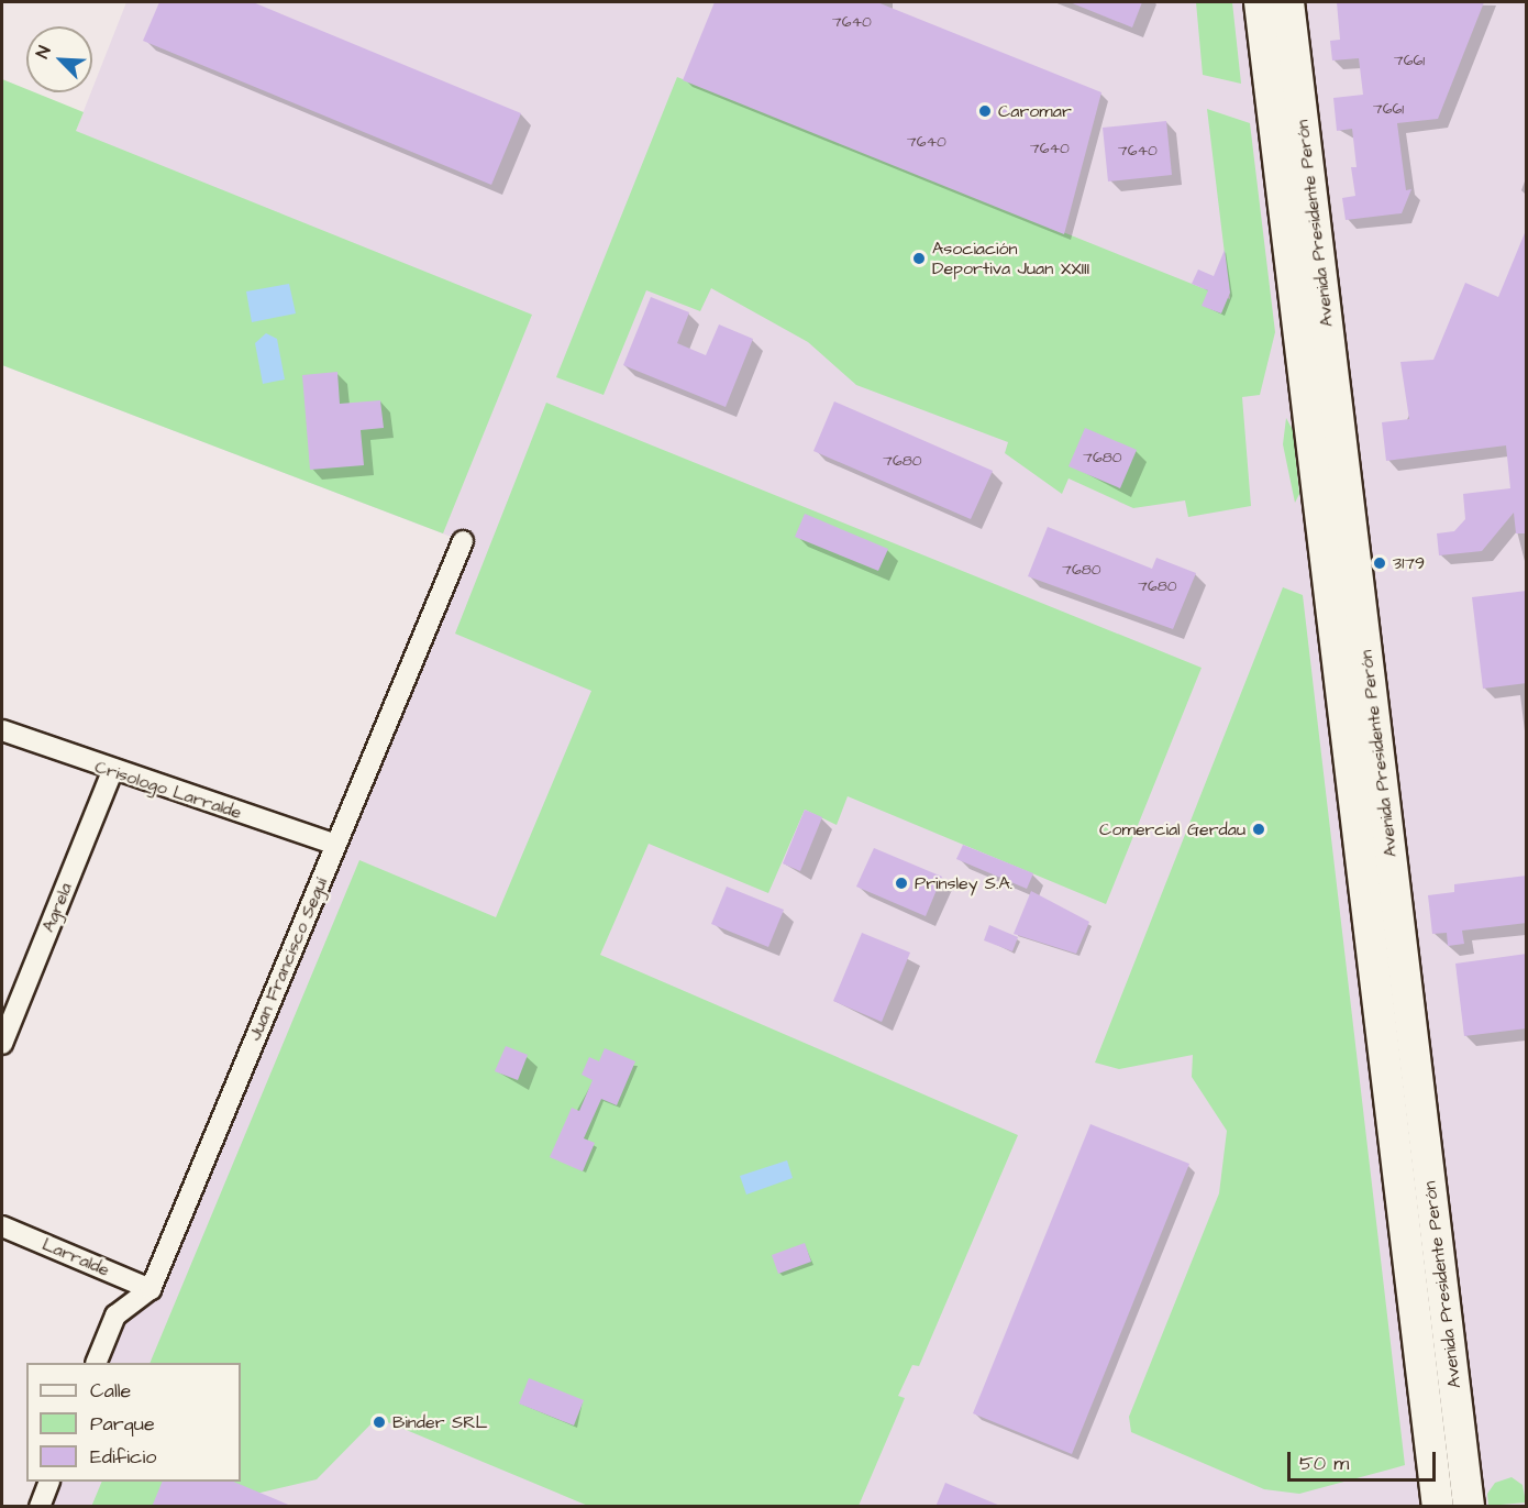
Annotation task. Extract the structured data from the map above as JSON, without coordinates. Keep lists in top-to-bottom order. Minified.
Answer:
{"streets":{"main road":["Avenida Presidente Perón"],"street":["Crisologo Larralde","Agrela","Juan Francisco Seguí","Larralde"]},"crossings":[["Crisologo Larralde","Agrela"],["Crisologo Larralde","Juan Francisco Seguí"],["Juan Francisco Seguí","Larralde"]],"places":["Caromar","Asociación Deportiva Juan XXIII","3179","Comercial Gerdau","Prinsley S.A.","Binder SRL"],"house_numbers":["7640","7661","7661","7640","7640","7640","7680","7680","7680","7680"],"legend":["Calle","Parque","Edificio"],"scale_bar":"50 m","north":"top left"}
